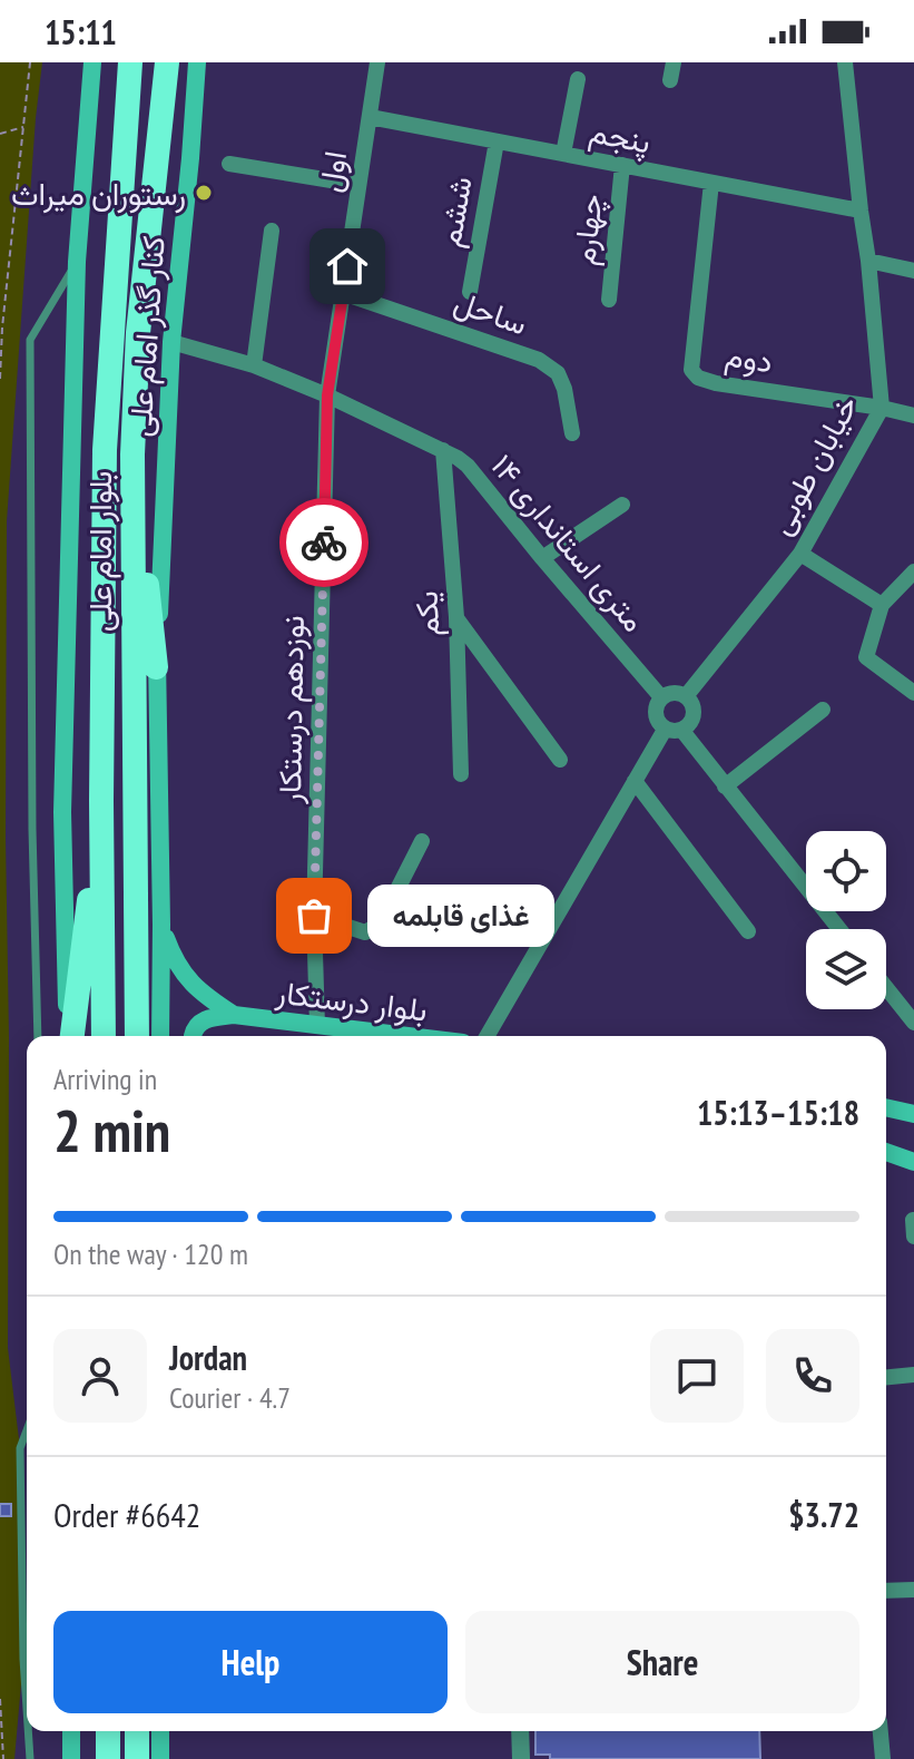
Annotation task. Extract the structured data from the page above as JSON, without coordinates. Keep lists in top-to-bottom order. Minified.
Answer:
{"streets":{"highway":["بلوار امام علی"],"main road":["کنار گذر امام علی","بلوار درستکار"],"street":["پنجم","اول","ششم","چهارم","ساحل","دوم","خیابان طوبی","۱۴ متری استانداری","یکم","نوزدهم درستکار"]},"crossings":[["پنجم","اول"],["پنجم","ششم"],["پنجم","چهارم"],["پنجم","دوم"],["پنجم","خیابان طوبی"],["اول","ساحل"],["اول","۱۴ متری استانداری"],["اول","نوزدهم درستکار"],["کنار گذر امام علی","۱۴ متری استانداری"],["دوم","خیابان طوبی"],["خیابان طوبی","۱۴ متری استانداری"],["۱۴ متری استانداری","یکم"],["۱۴ متری استانداری","نوزدهم درستکار"],["نوزدهم درستکار","بلوار درستکار"]],"places":["رستوران میراث","غذای قابلمه"],"page":{"status":"15:11","bubble":"غذای قابلمه","heading":["2 min","Arriving in","15:13–15:18"],"panel":["Jordan","Courier · 4.7","Order #6642","$3.72"],"bar":"On the way · 120 m","buttons":["Help","Share"]}}
